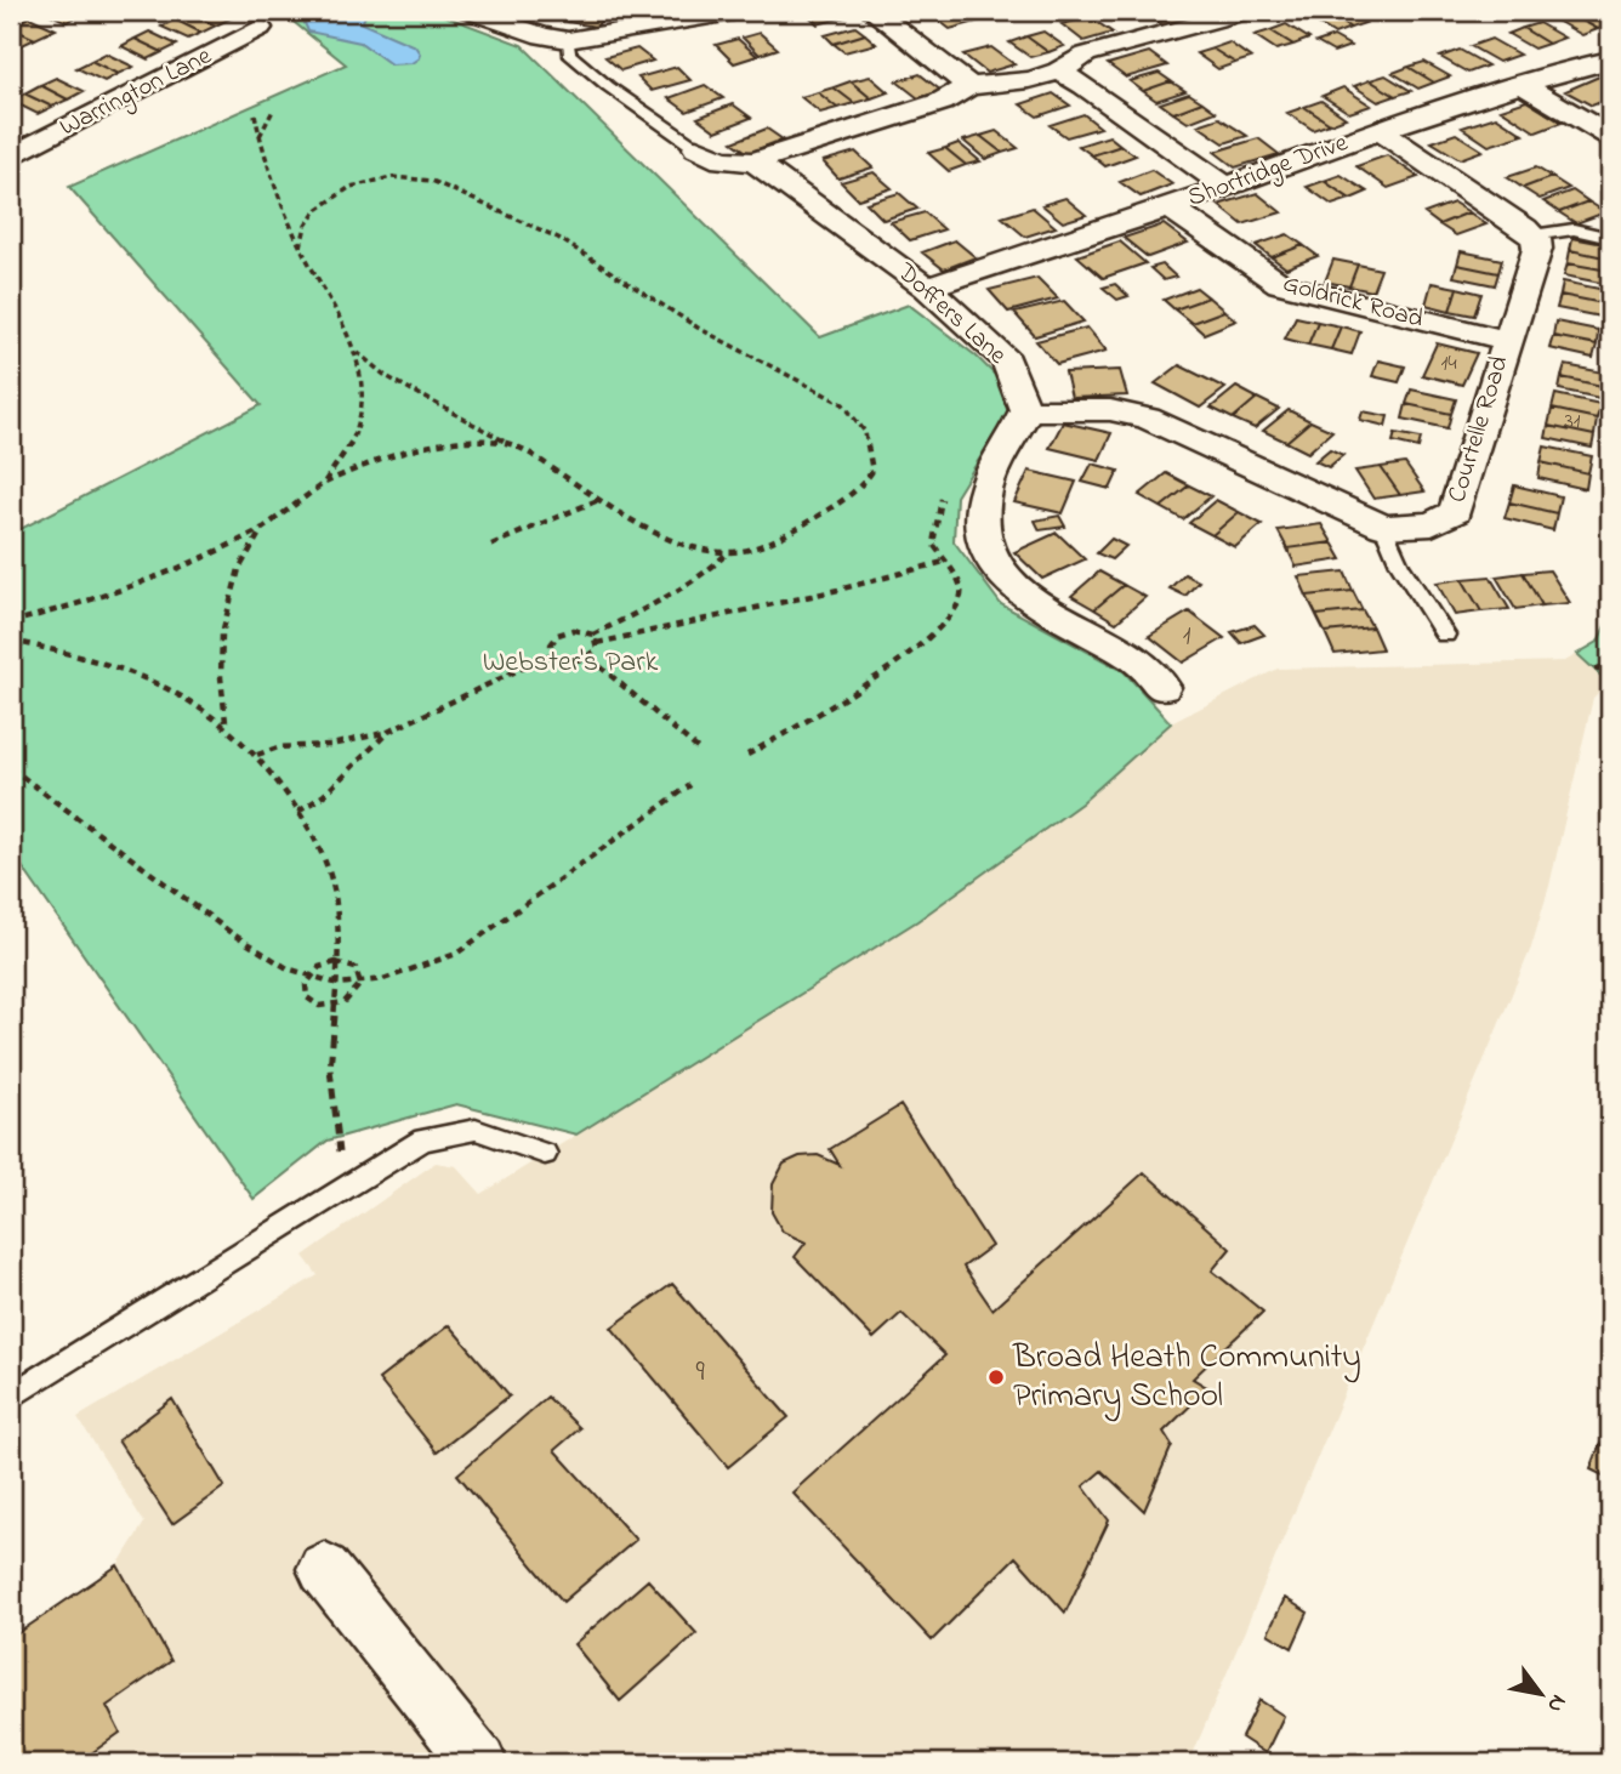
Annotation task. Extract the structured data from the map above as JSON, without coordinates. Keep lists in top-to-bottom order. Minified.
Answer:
{"streets":{"street":["Warrington Lane","Shortridge Drive","Goldrick Road","Doffers Lane","Courtelle Road"]},"crossings":[["Shortridge Drive","Goldrick Road"],["Shortridge Drive","Doffers Lane"],["Goldrick Road","Courtelle Road"],["Doffers Lane","Courtelle Road"]],"parks":["Webster's Park"],"places":["Broad Heath Community Primary School"],"house_numbers":["14","31","1","9"],"north":"bottom right"}
